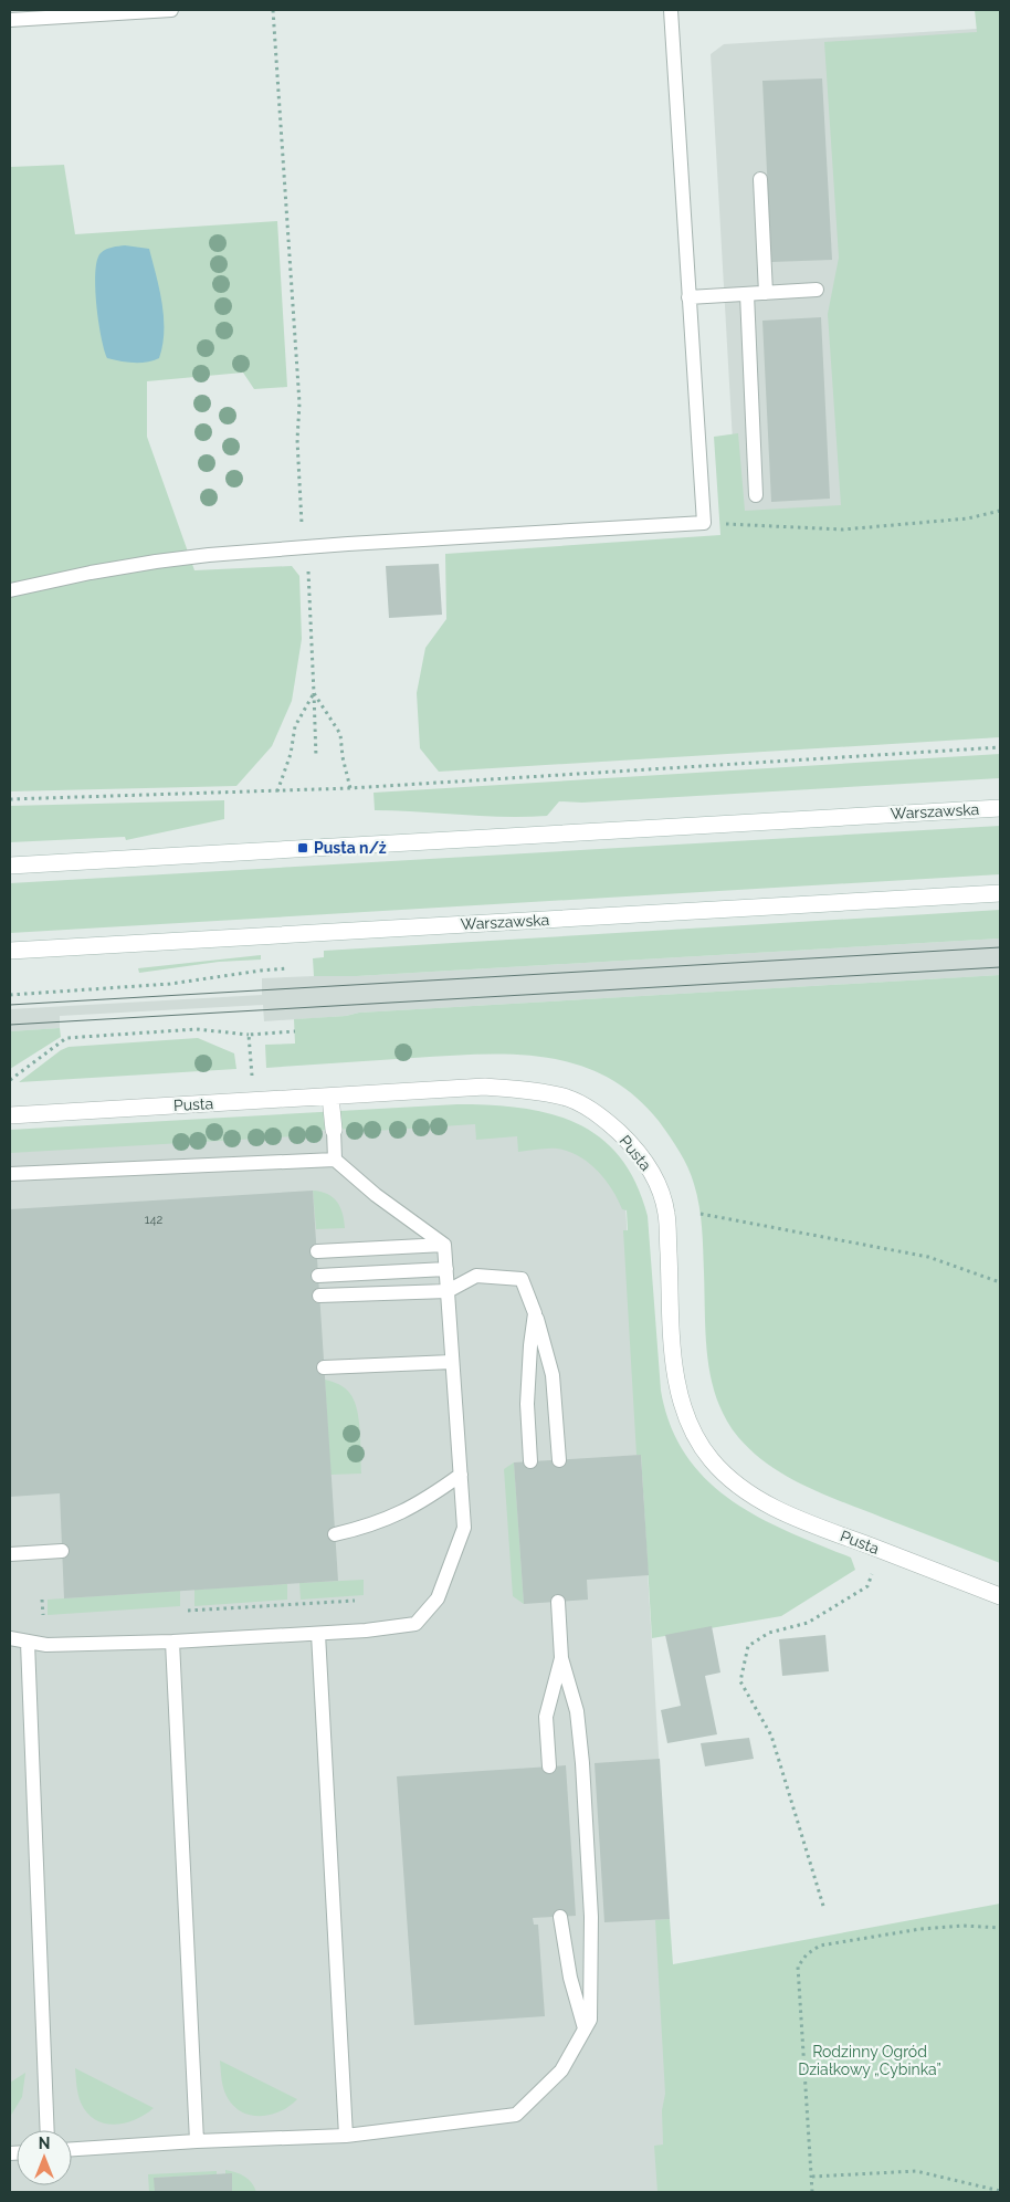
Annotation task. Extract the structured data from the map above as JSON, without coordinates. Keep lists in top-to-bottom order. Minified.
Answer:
{"streets":{"main road":["Warszawska","Pusta"]},"parks":["Rodzinny Ogród Działkowy „Cybinka”"],"places":{"transit":["Pusta n/ż"]},"house_numbers":["142"],"north":"top"}
